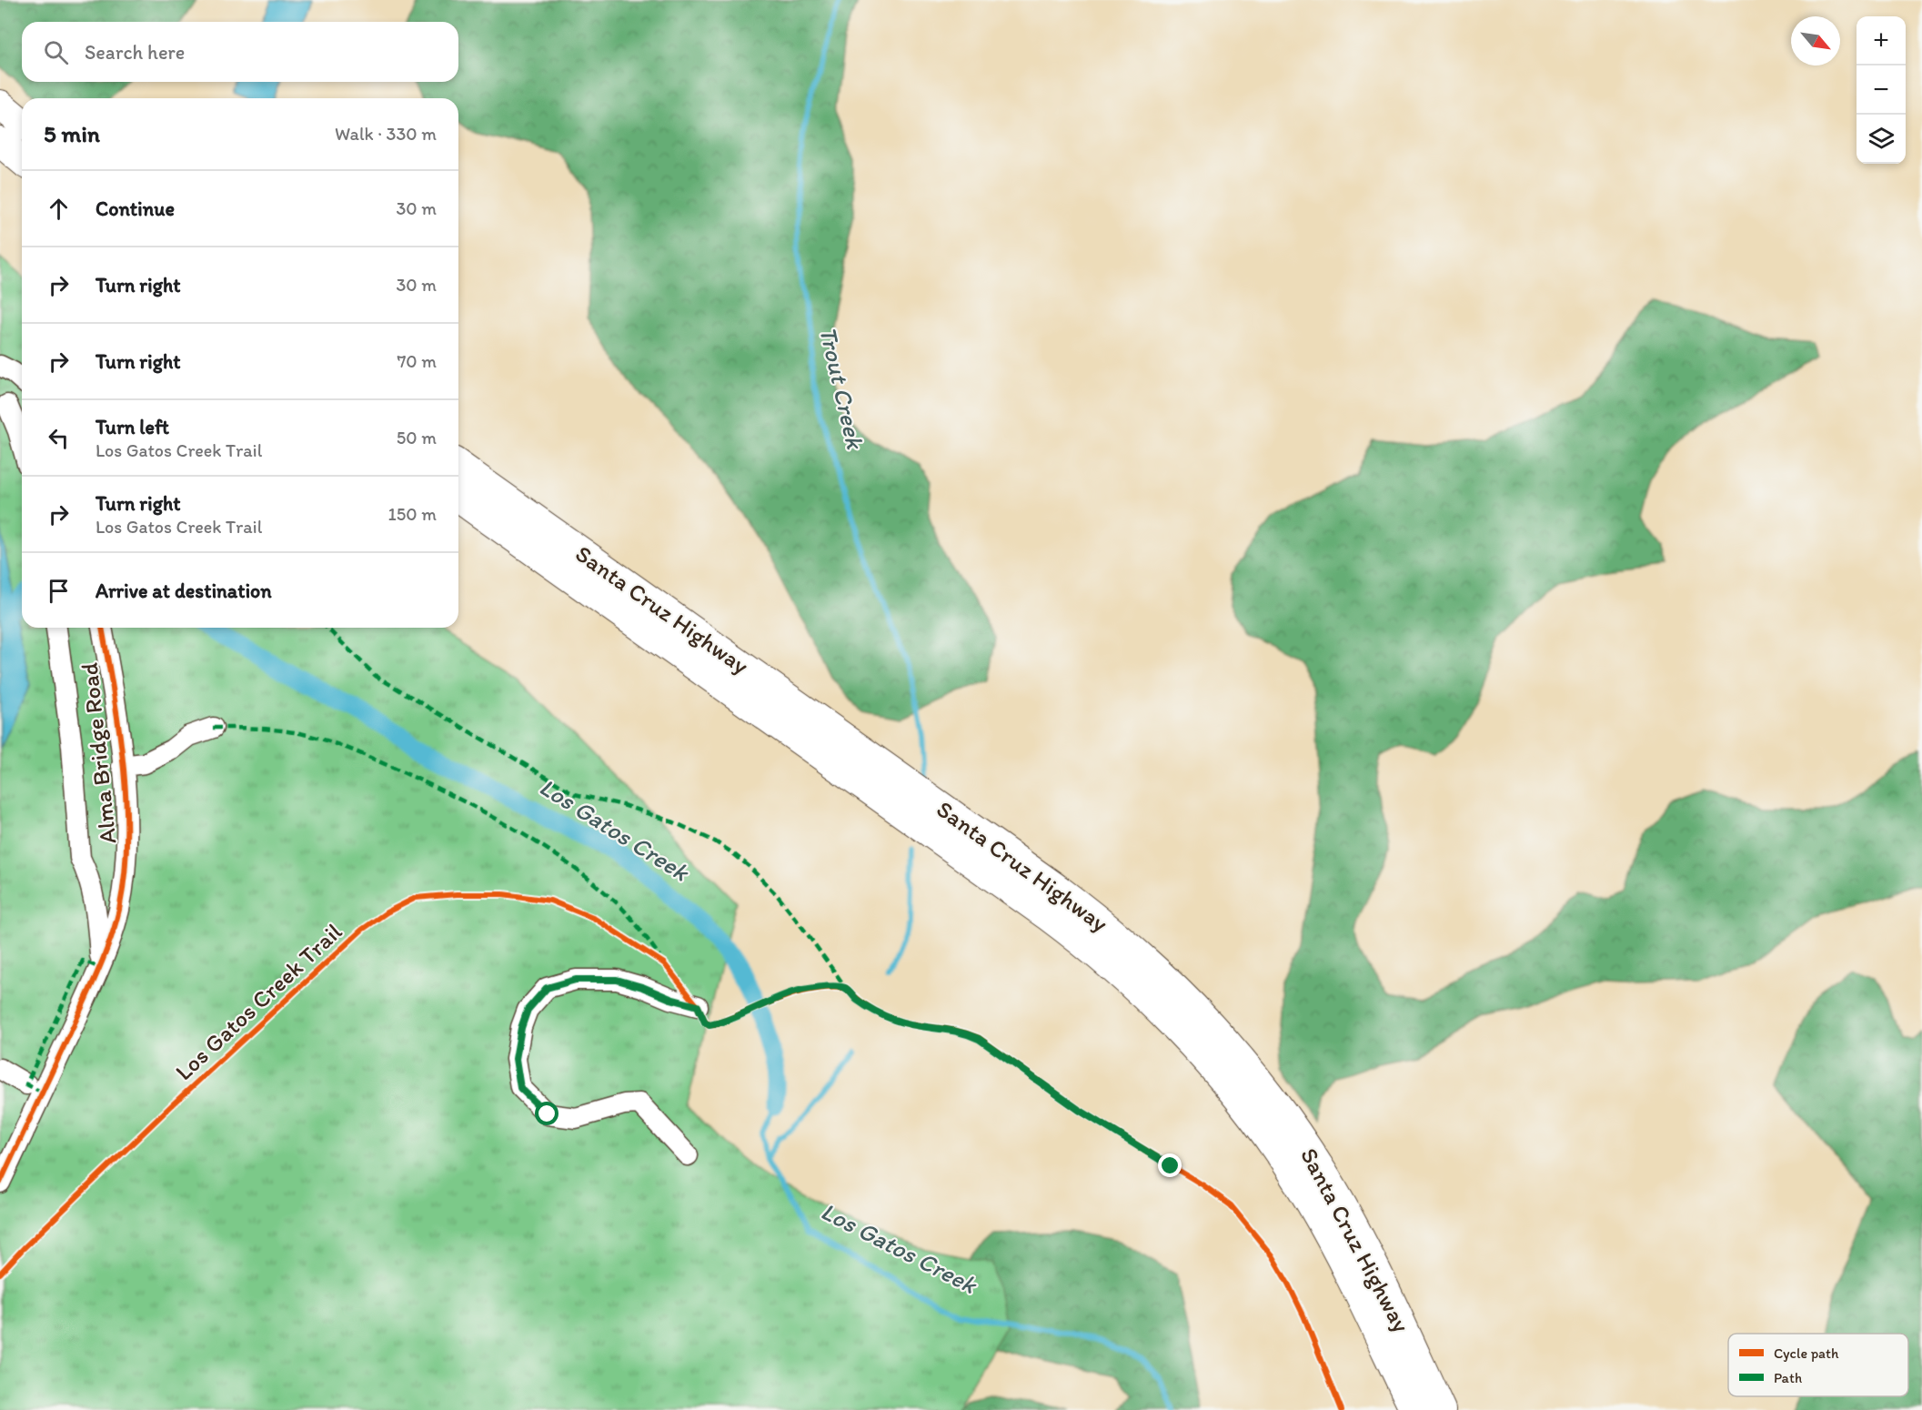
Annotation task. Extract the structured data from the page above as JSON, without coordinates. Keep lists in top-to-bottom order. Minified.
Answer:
{"streets":{"highway":["Santa Cruz Highway"],"street":["Alma Bridge Road"],"cycle path":["Los Gatos Creek Trail"]},"water":["Trout Creek","Los Gatos Creek"],"legend":["Cycle path","Path"],"north":"bottom right","page":{"map_buttons":["+","−"],"search":"Search here","heading":["5 min","Walk · 330 m"],"list":[["Continue","30 m"],["Turn right","30 m"],["Turn right","70 m"],["Turn left","Los Gatos Creek Trail","50 m"],["Turn right","Los Gatos Creek Trail","150 m"],"Arrive at destination"]}}
